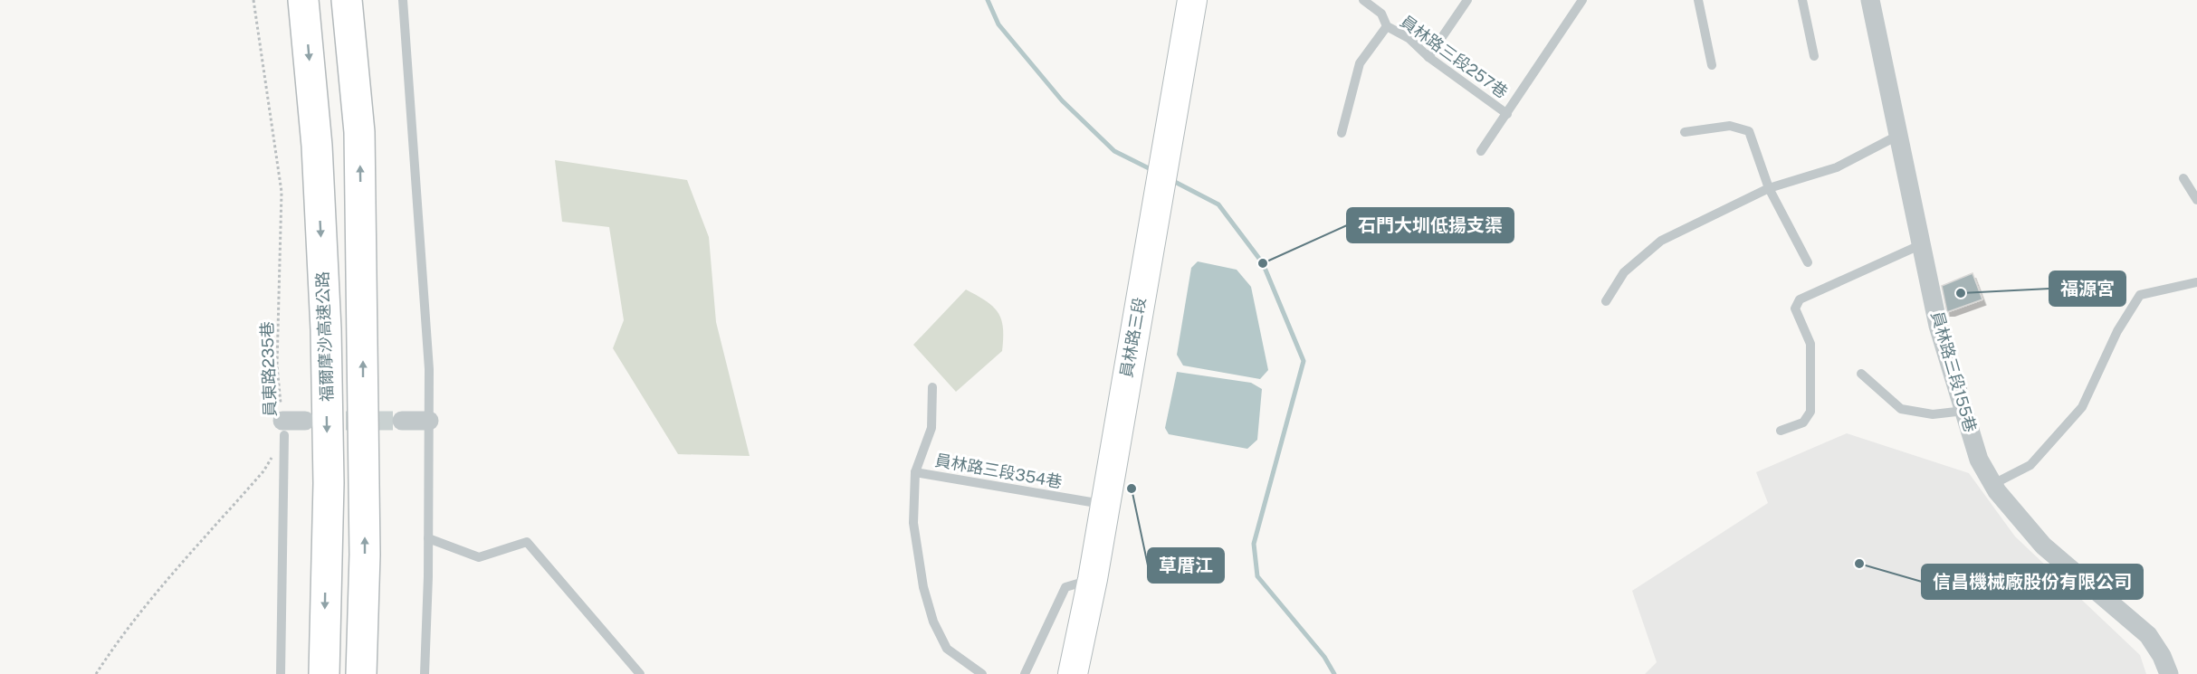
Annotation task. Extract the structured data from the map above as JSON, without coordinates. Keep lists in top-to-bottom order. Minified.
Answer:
{"streets":{"highway":["福爾摩沙高速公路"],"main road":["員林路三段"],"street":["員林路三段155巷"],"lane":["員林路三段257巷","員林路三段354巷"],"path":["員東路235巷"]},"crossings":[["員林路三段","員林路三段354巷"]],"places":["石門大圳低揚支渠","福源宮","草厝江","信昌機械廠股份有限公司"]}
